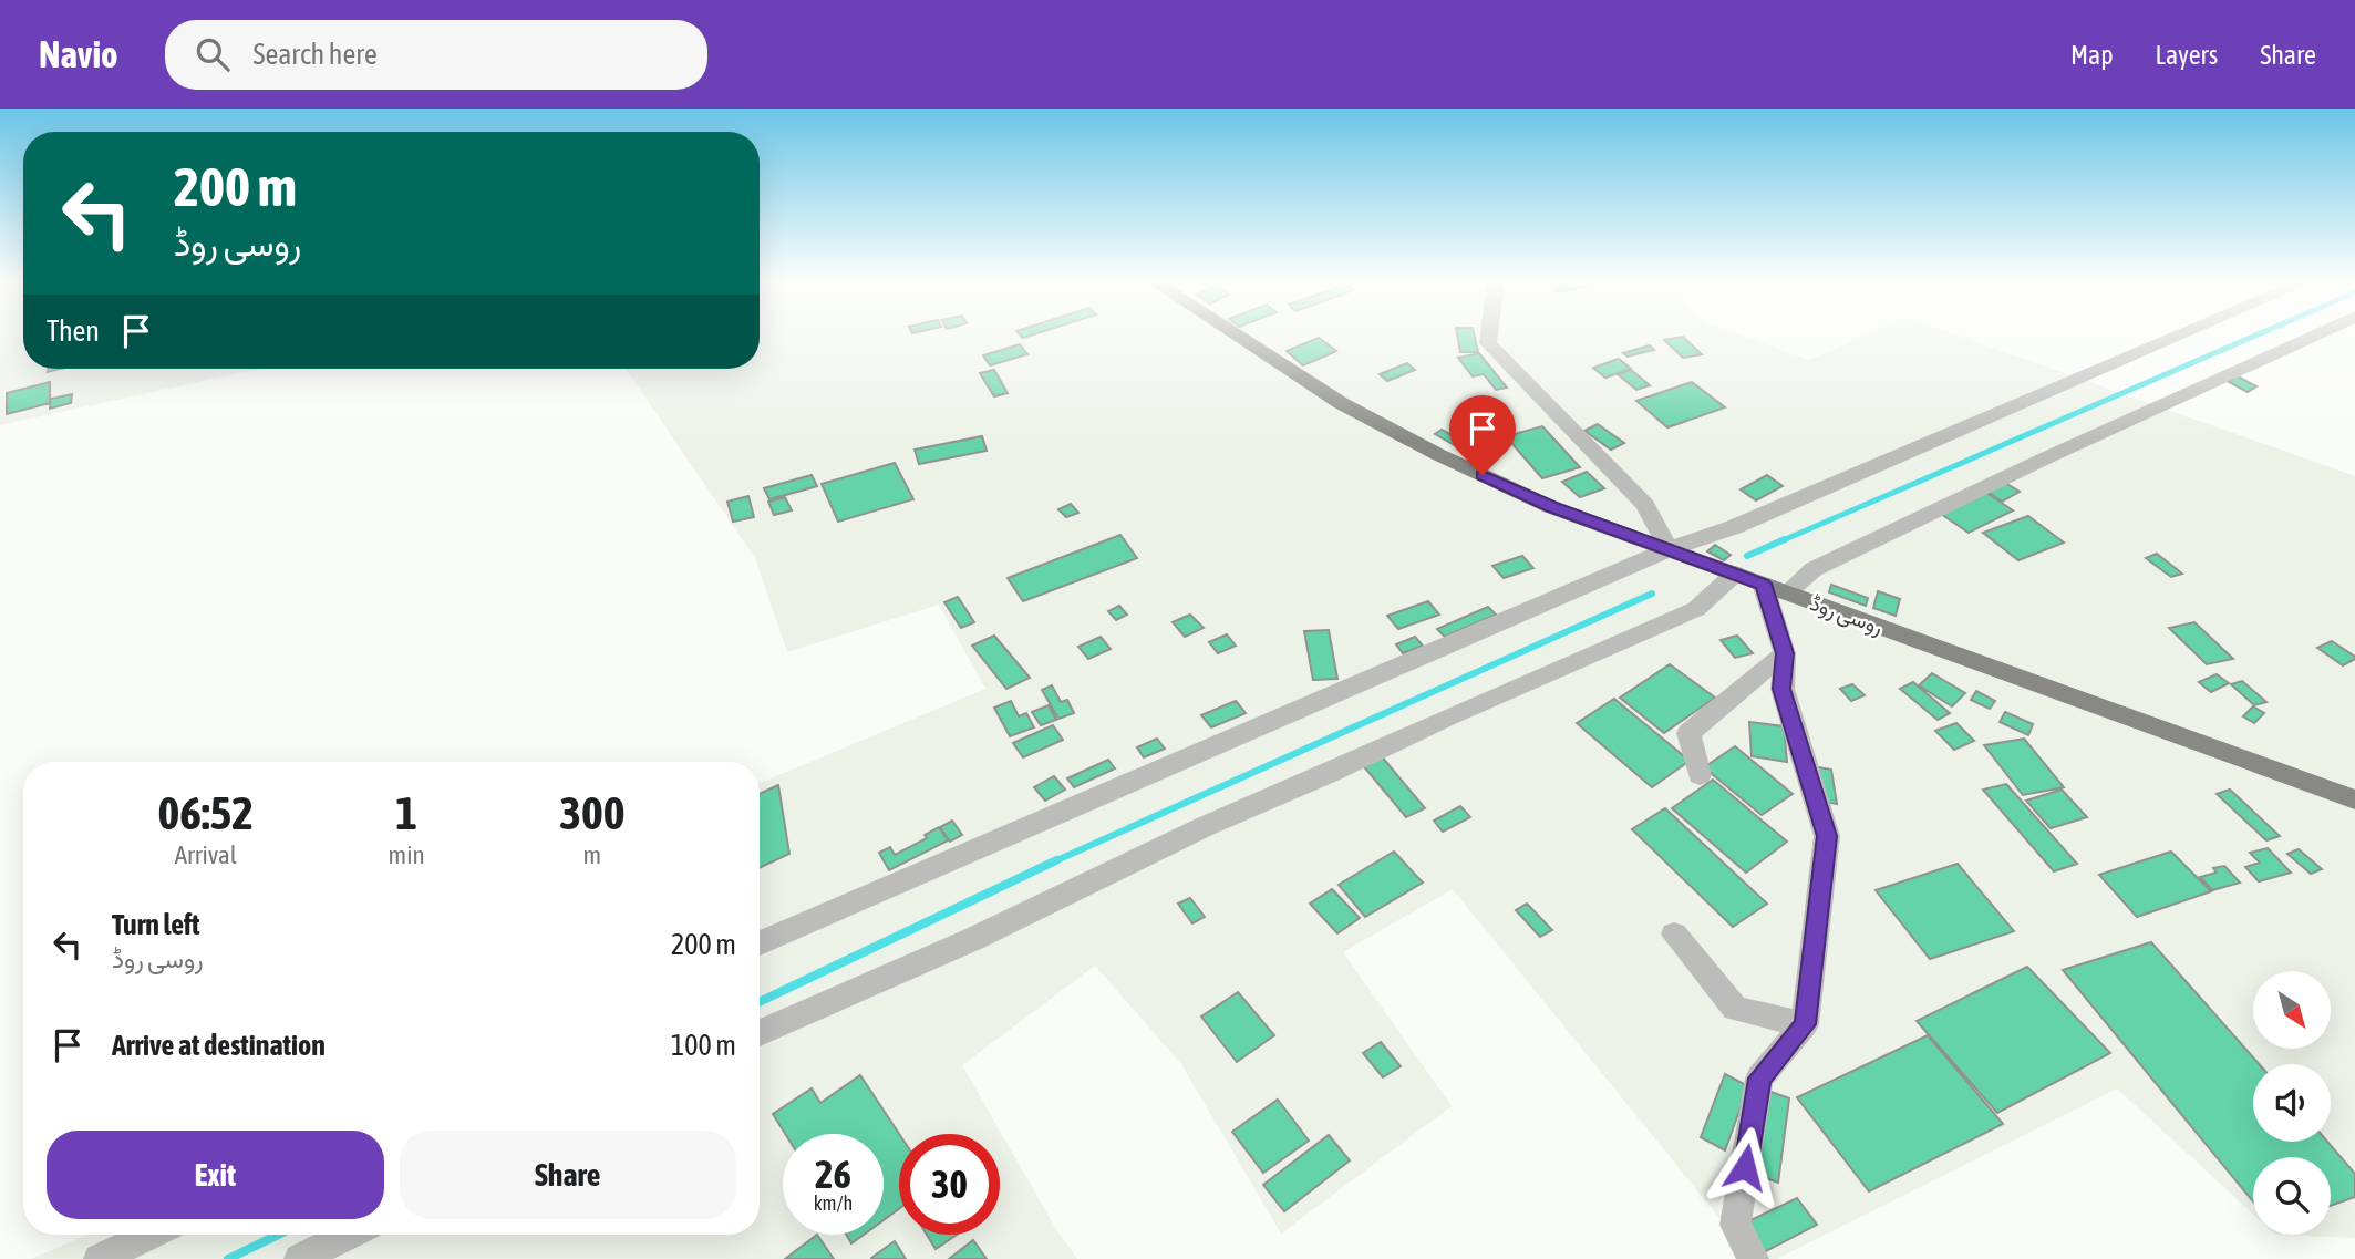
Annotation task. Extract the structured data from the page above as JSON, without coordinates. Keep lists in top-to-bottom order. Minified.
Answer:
{"streets":{"main road":["روسی روڈ"]},"north":"bottom right","page":{"header":"Navio","search":"Search here","nav":["Map","Layers","Share"],"turn":["200 m","روسی روڈ"],"then":"Then","eta":["06:52","Arrival","1","min","300","m"],"list":[{"name":"Turn left","note":"روسی روڈ","value":"200 m"},{"name":"Arrive at destination","value":"100 m"}],"buttons":["Exit","Share"],"speed":"26 km/h","limit":"30"}}
